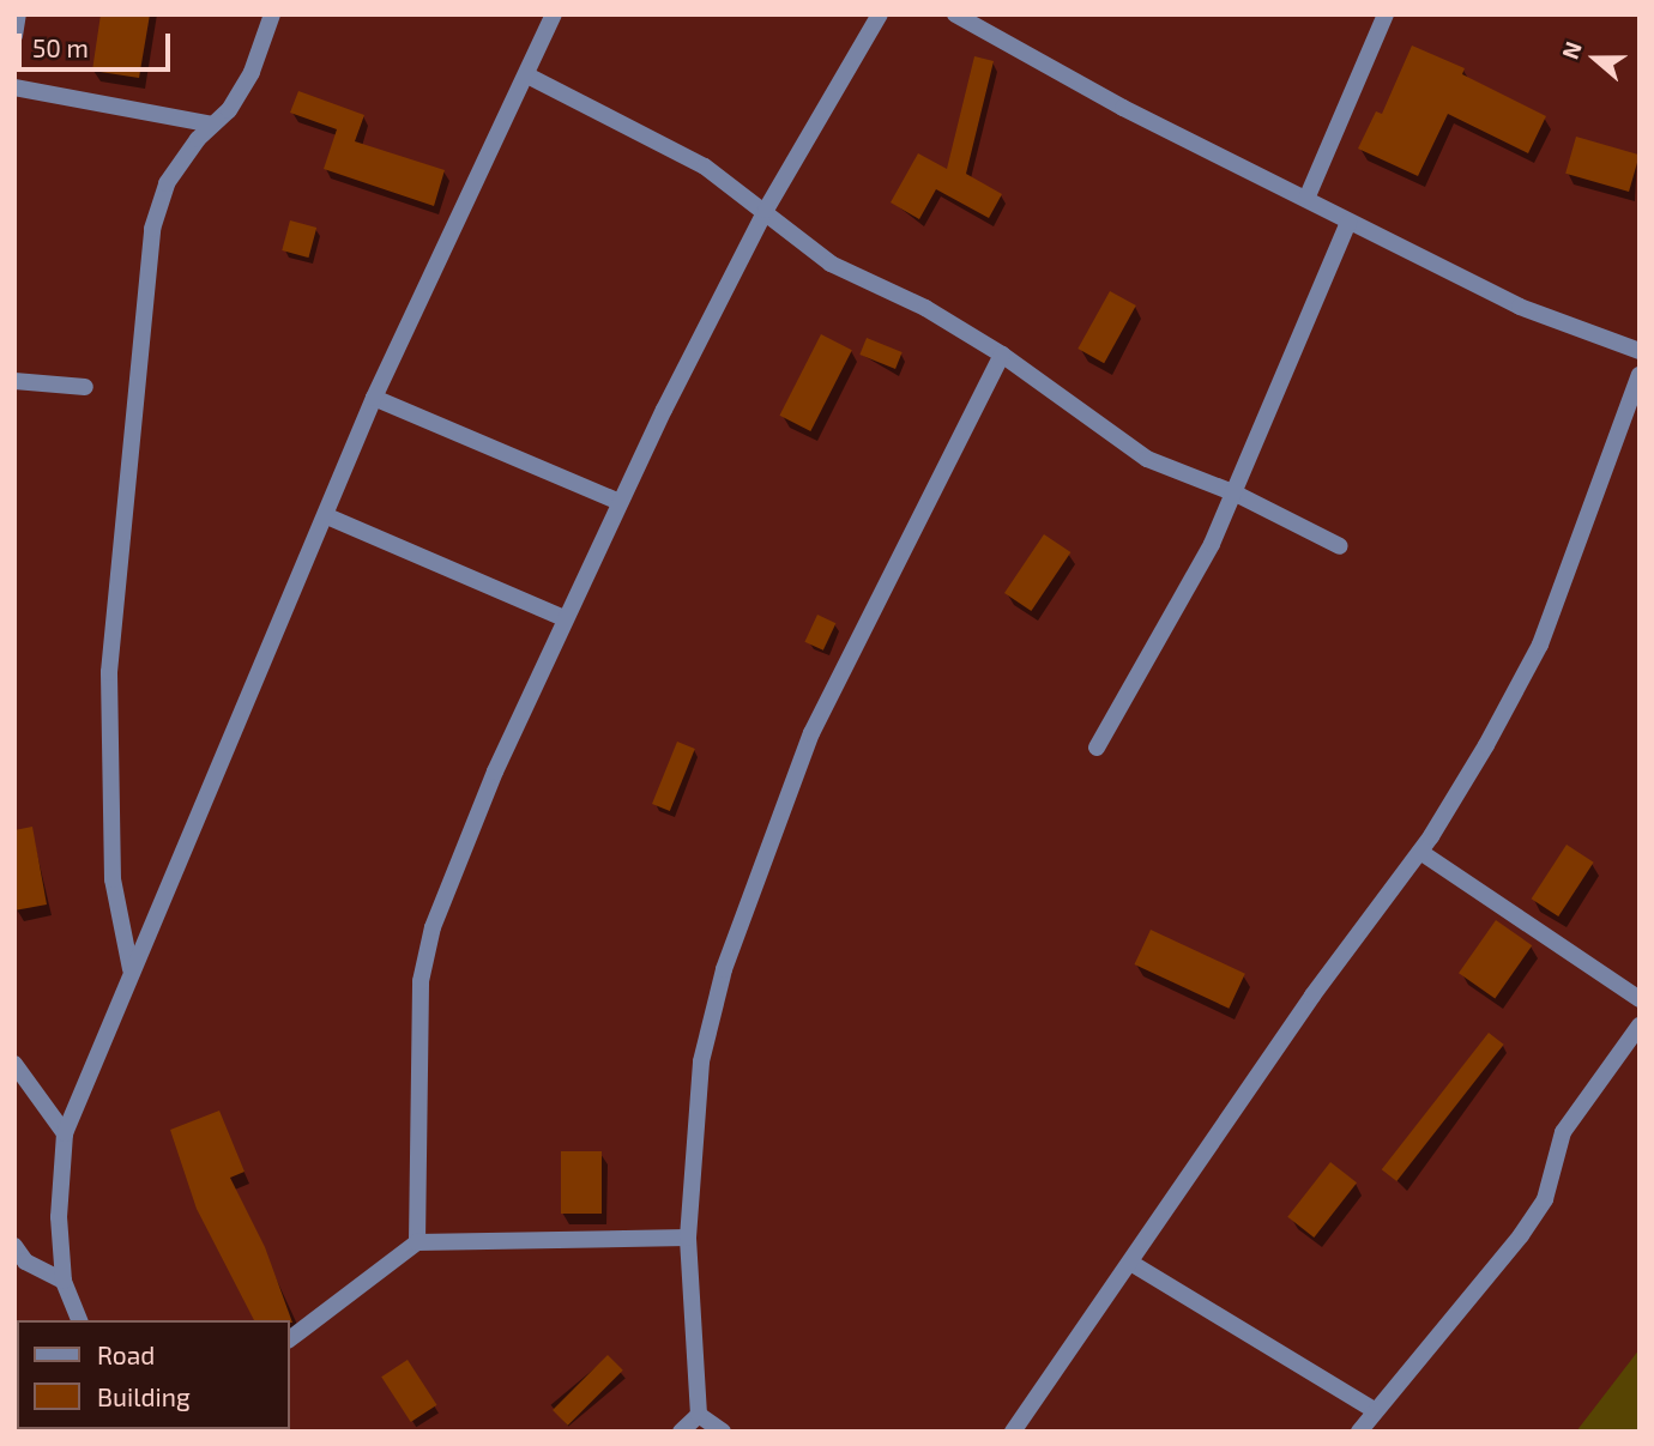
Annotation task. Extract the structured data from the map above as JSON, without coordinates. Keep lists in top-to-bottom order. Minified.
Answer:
{"legend":["Road","Building"],"scale_bar":"50 m","north":"left"}
